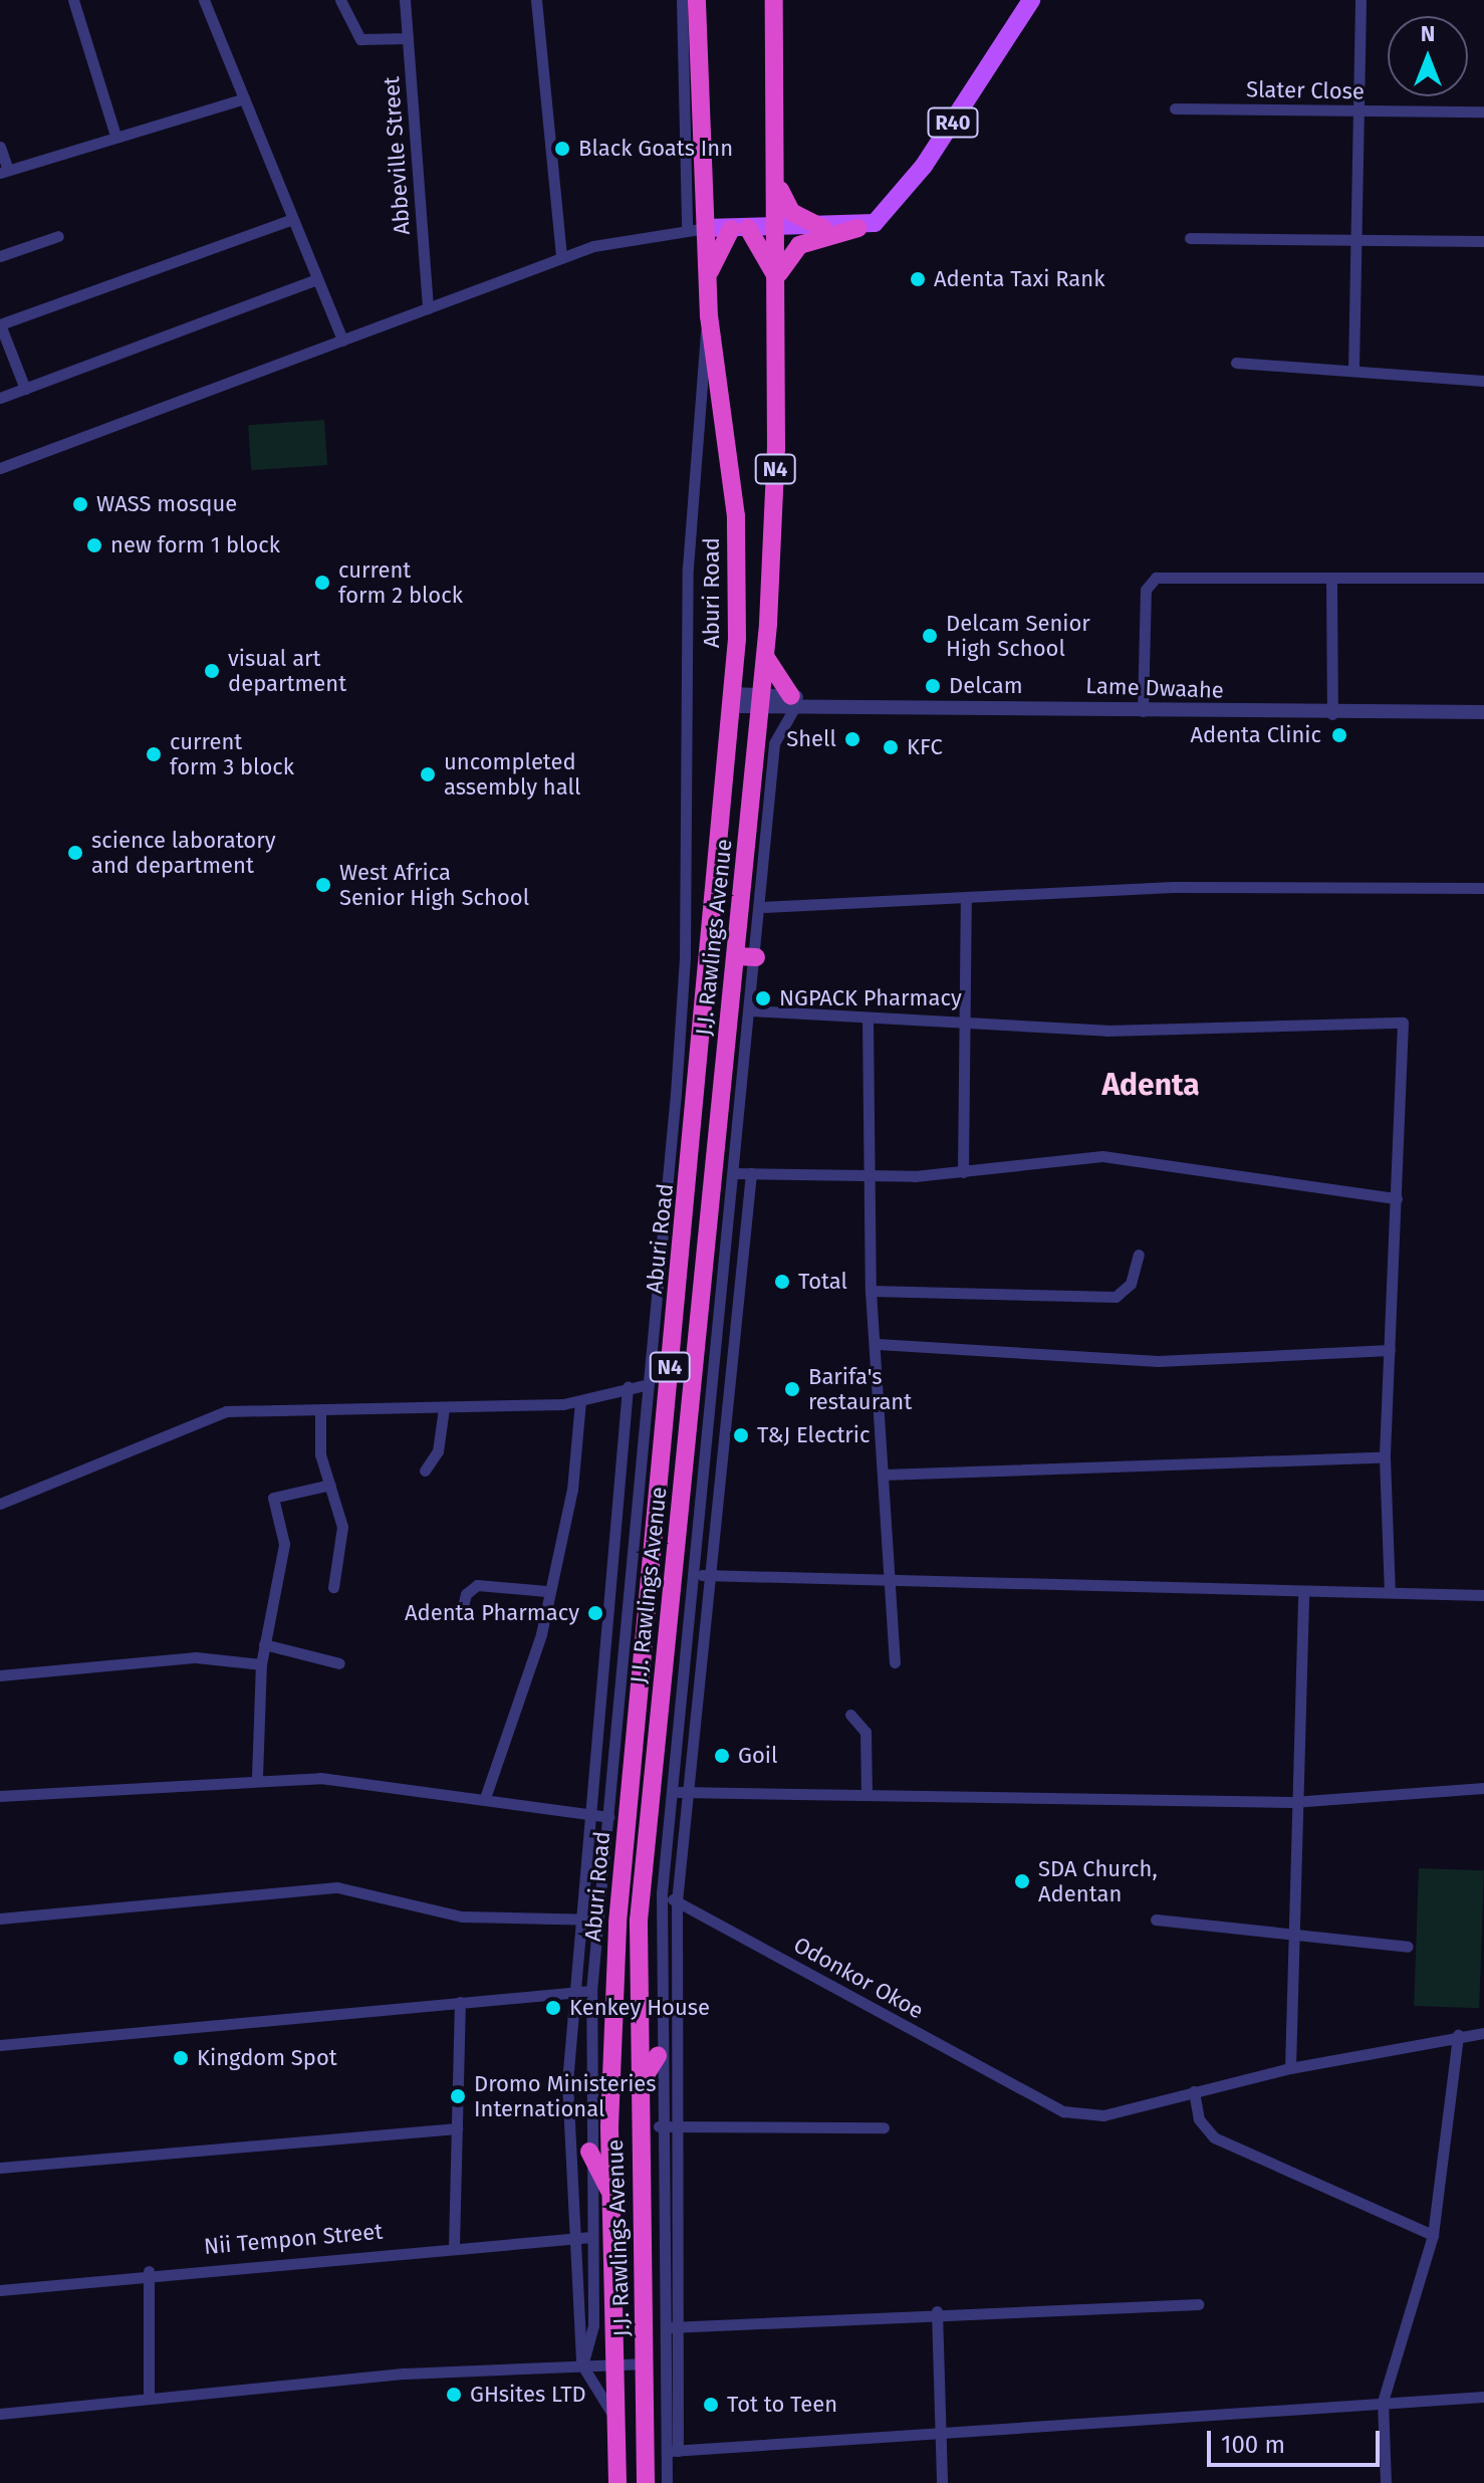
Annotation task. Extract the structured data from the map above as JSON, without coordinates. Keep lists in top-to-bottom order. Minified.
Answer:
{"streets":{"highway":["N4","Aburi Road","J.J. Rawlings Avenue"],"main road":["R40"],"street":["Slater Close","Abbeville Street","Lame Dwaahe","Odonkor Okoe","Nii Tempon Street"]},"crossings":[["N4","Lame Dwaahe"],["N4","J.J. Rawlings Avenue"],["Aburi Road","Lame Dwaahe"],["Lame Dwaahe","J.J. Rawlings Avenue"]],"districts":["Adenta"],"places":["Black Goats Inn","Adenta Taxi Rank","WASS mosque","new form 1 block","current form 2 block","Delcam Senior High School","visual art department","Delcam","Adenta Clinic","Shell","KFC","current form 3 block","uncompleted assembly hall","science laboratory and department","West Africa Senior High School","NGPACK Pharmacy","Total","Barifa's restaurant","T&J Electric","Adenta Pharmacy","Goil","SDA Church, Adentan","Kenkey House","Kingdom Spot","Dromo Ministeries International","GHsites LTD","Tot to Teen"],"scale_bar":"100 m","north":"top"}
